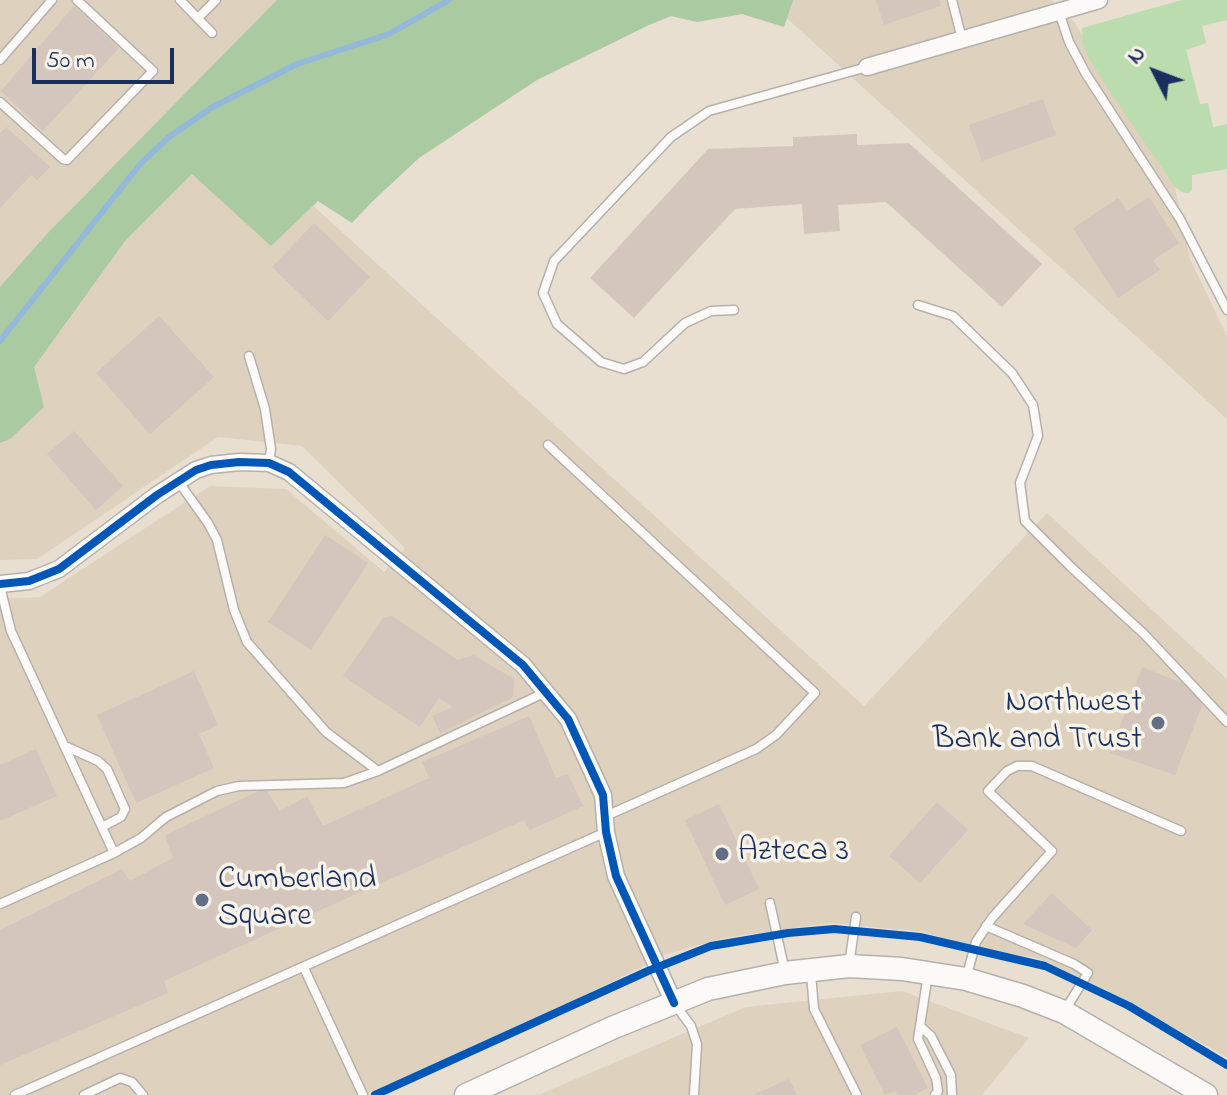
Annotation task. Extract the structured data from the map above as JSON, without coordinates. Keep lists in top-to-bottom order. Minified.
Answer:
{"places":["Northwest Bank and Trust","Azteca 3","Cumberland Square"],"scale_bar":"50 m","north":"top left"}
